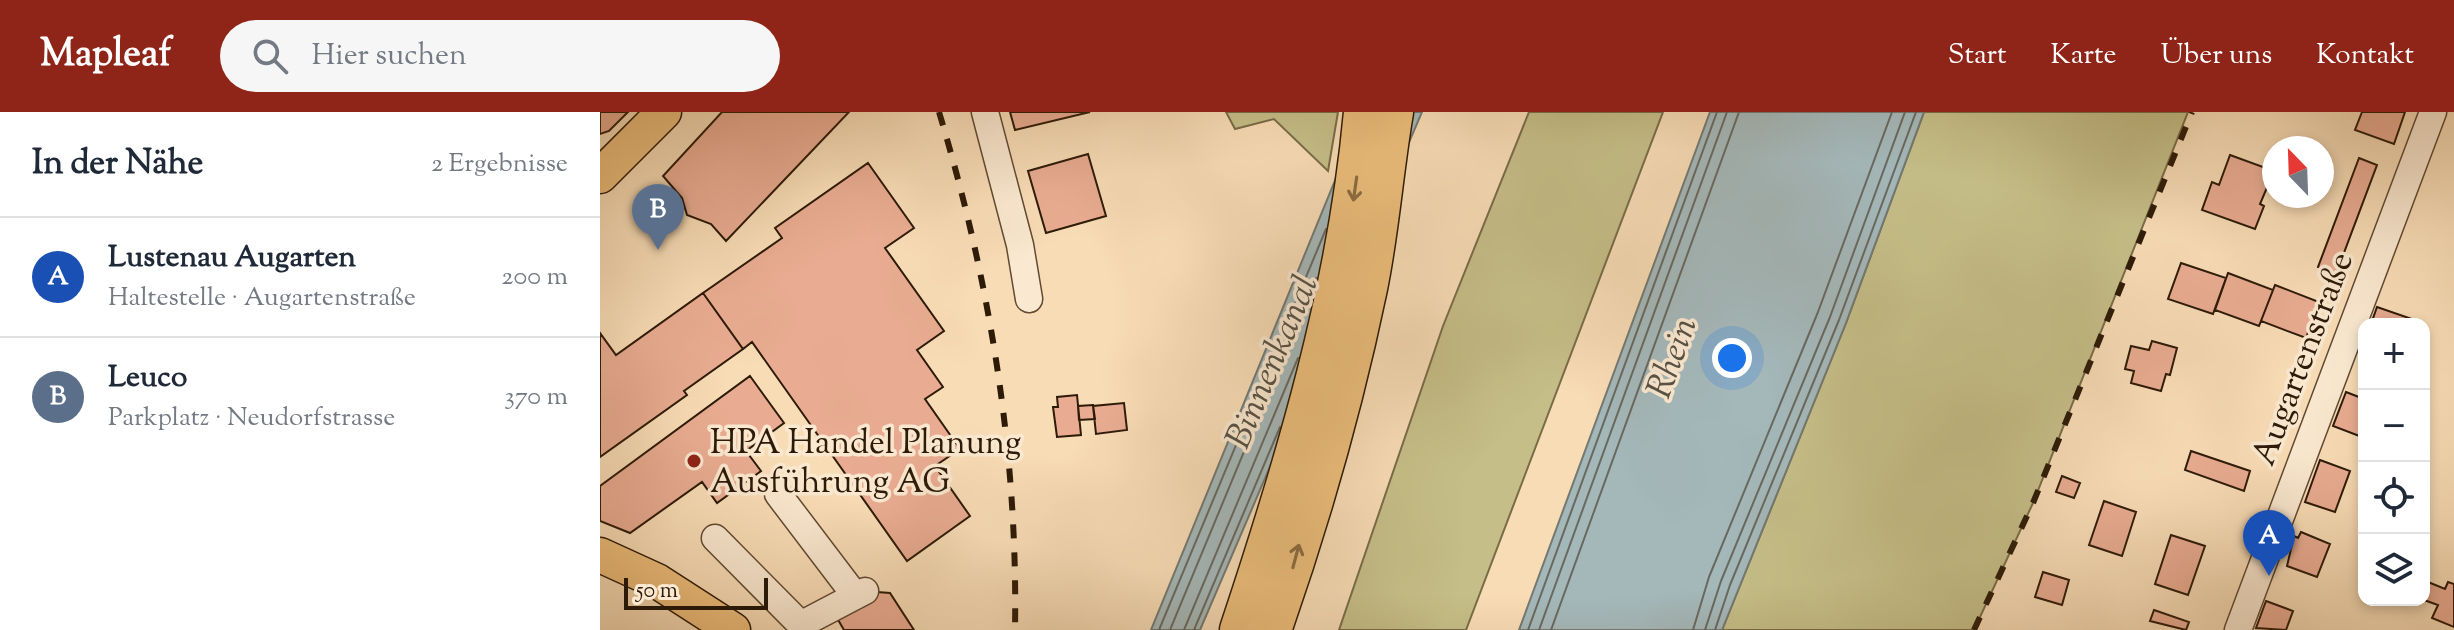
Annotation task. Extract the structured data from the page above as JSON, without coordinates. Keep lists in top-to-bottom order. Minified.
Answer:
{"streets":{"street":["Augartenstraße"]},"water":["Rhein","Binnenkanal"],"places":["HPA Handel Planung Ausführung AG"],"scale_bar":"50 m","north":"top left","page":{"header":"Mapleaf","search":"Hier suchen","nav":["Start","Karte","Über uns","Kontakt"],"heading":["In der Nähe","2 Ergebnisse"],"pins":["B","A"],"list":[{"mark":"A","name":"Lustenau Augarten","note":"Haltestelle · Augartenstraße","value":"200 m"},{"mark":"B","name":"Leuco","note":"Parkplatz · Neudorfstrasse","value":"370 m"}],"map_buttons":["+","−"],"scale":"50 m"}}
